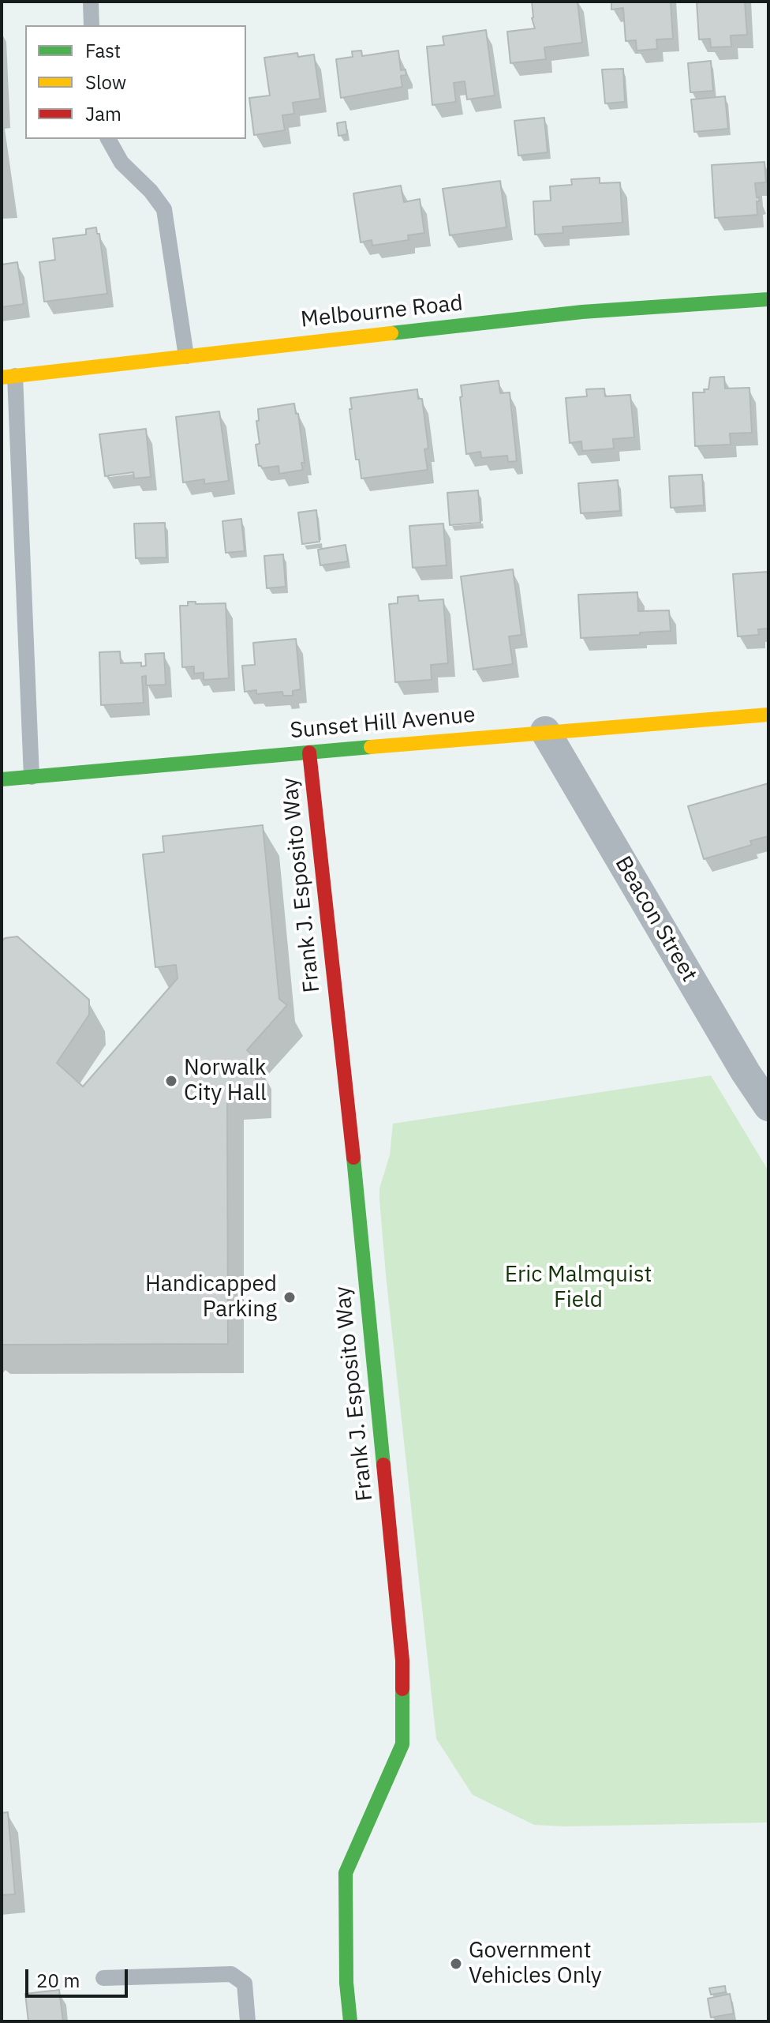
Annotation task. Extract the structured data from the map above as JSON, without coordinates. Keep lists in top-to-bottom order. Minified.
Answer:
{"streets":{"street":["Melbourne Road","Sunset Hill Avenue","Frank J. Esposito Way","Beacon Street"]},"crossings":[["Sunset Hill Avenue","Frank J. Esposito Way"],["Sunset Hill Avenue","Beacon Street"]],"parks":["Eric Malmquist Field"],"places":["Norwalk City Hall","Handicapped Parking","Government Vehicles Only"],"legend":["Fast","Slow","Jam"],"scale_bar":"20 m"}
